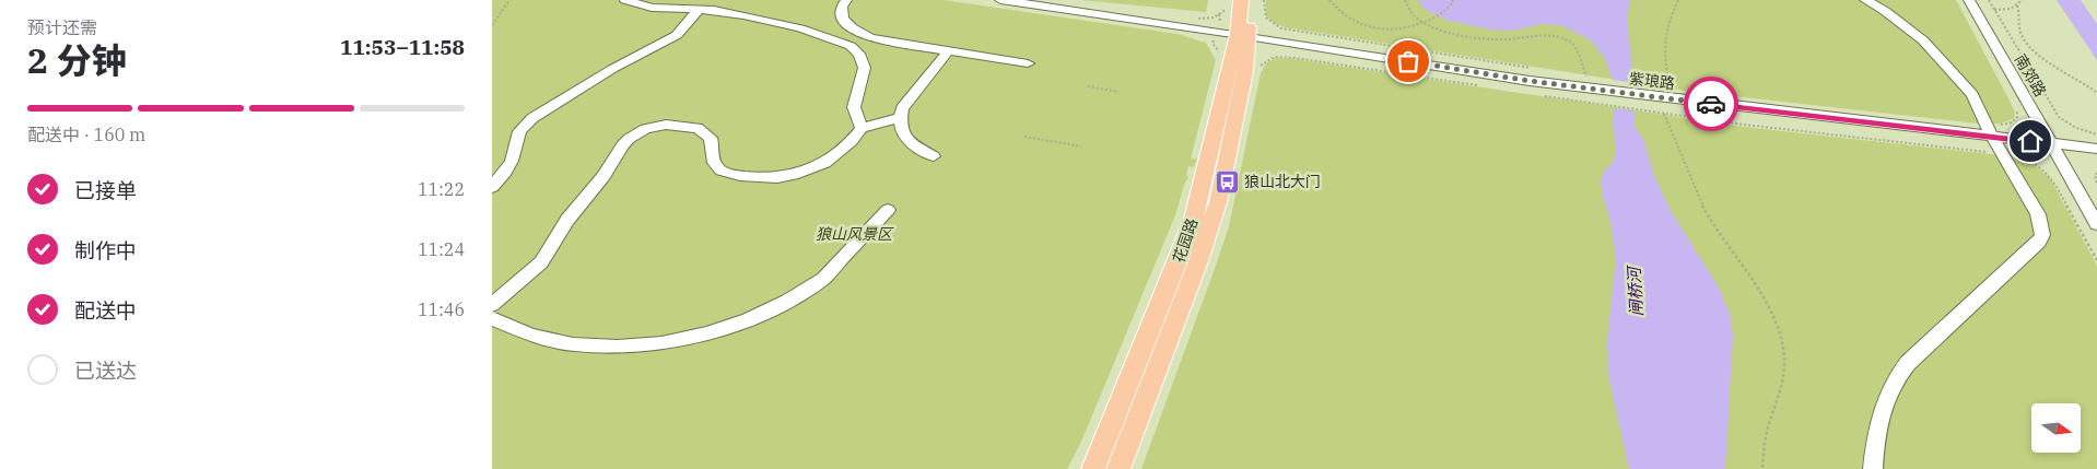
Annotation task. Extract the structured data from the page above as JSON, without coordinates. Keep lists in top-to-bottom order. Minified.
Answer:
{"streets":{"main road":["花园路"],"street":["南郊路","紫琅路"]},"crossings":[["南郊路","紫琅路"],["紫琅路","花园路"]],"water":["闸桥河"],"parks":["狼山风景区"],"places":{"bus stop":["狼山北大门"]},"north":"right","page":{"heading":["2 分钟","预计还需","11:53–11:58"],"bar":"配送中 · 160 m","list":[["已接单","11:22"],["制作中","11:24"],["配送中","11:46"],"已送达"]}}
